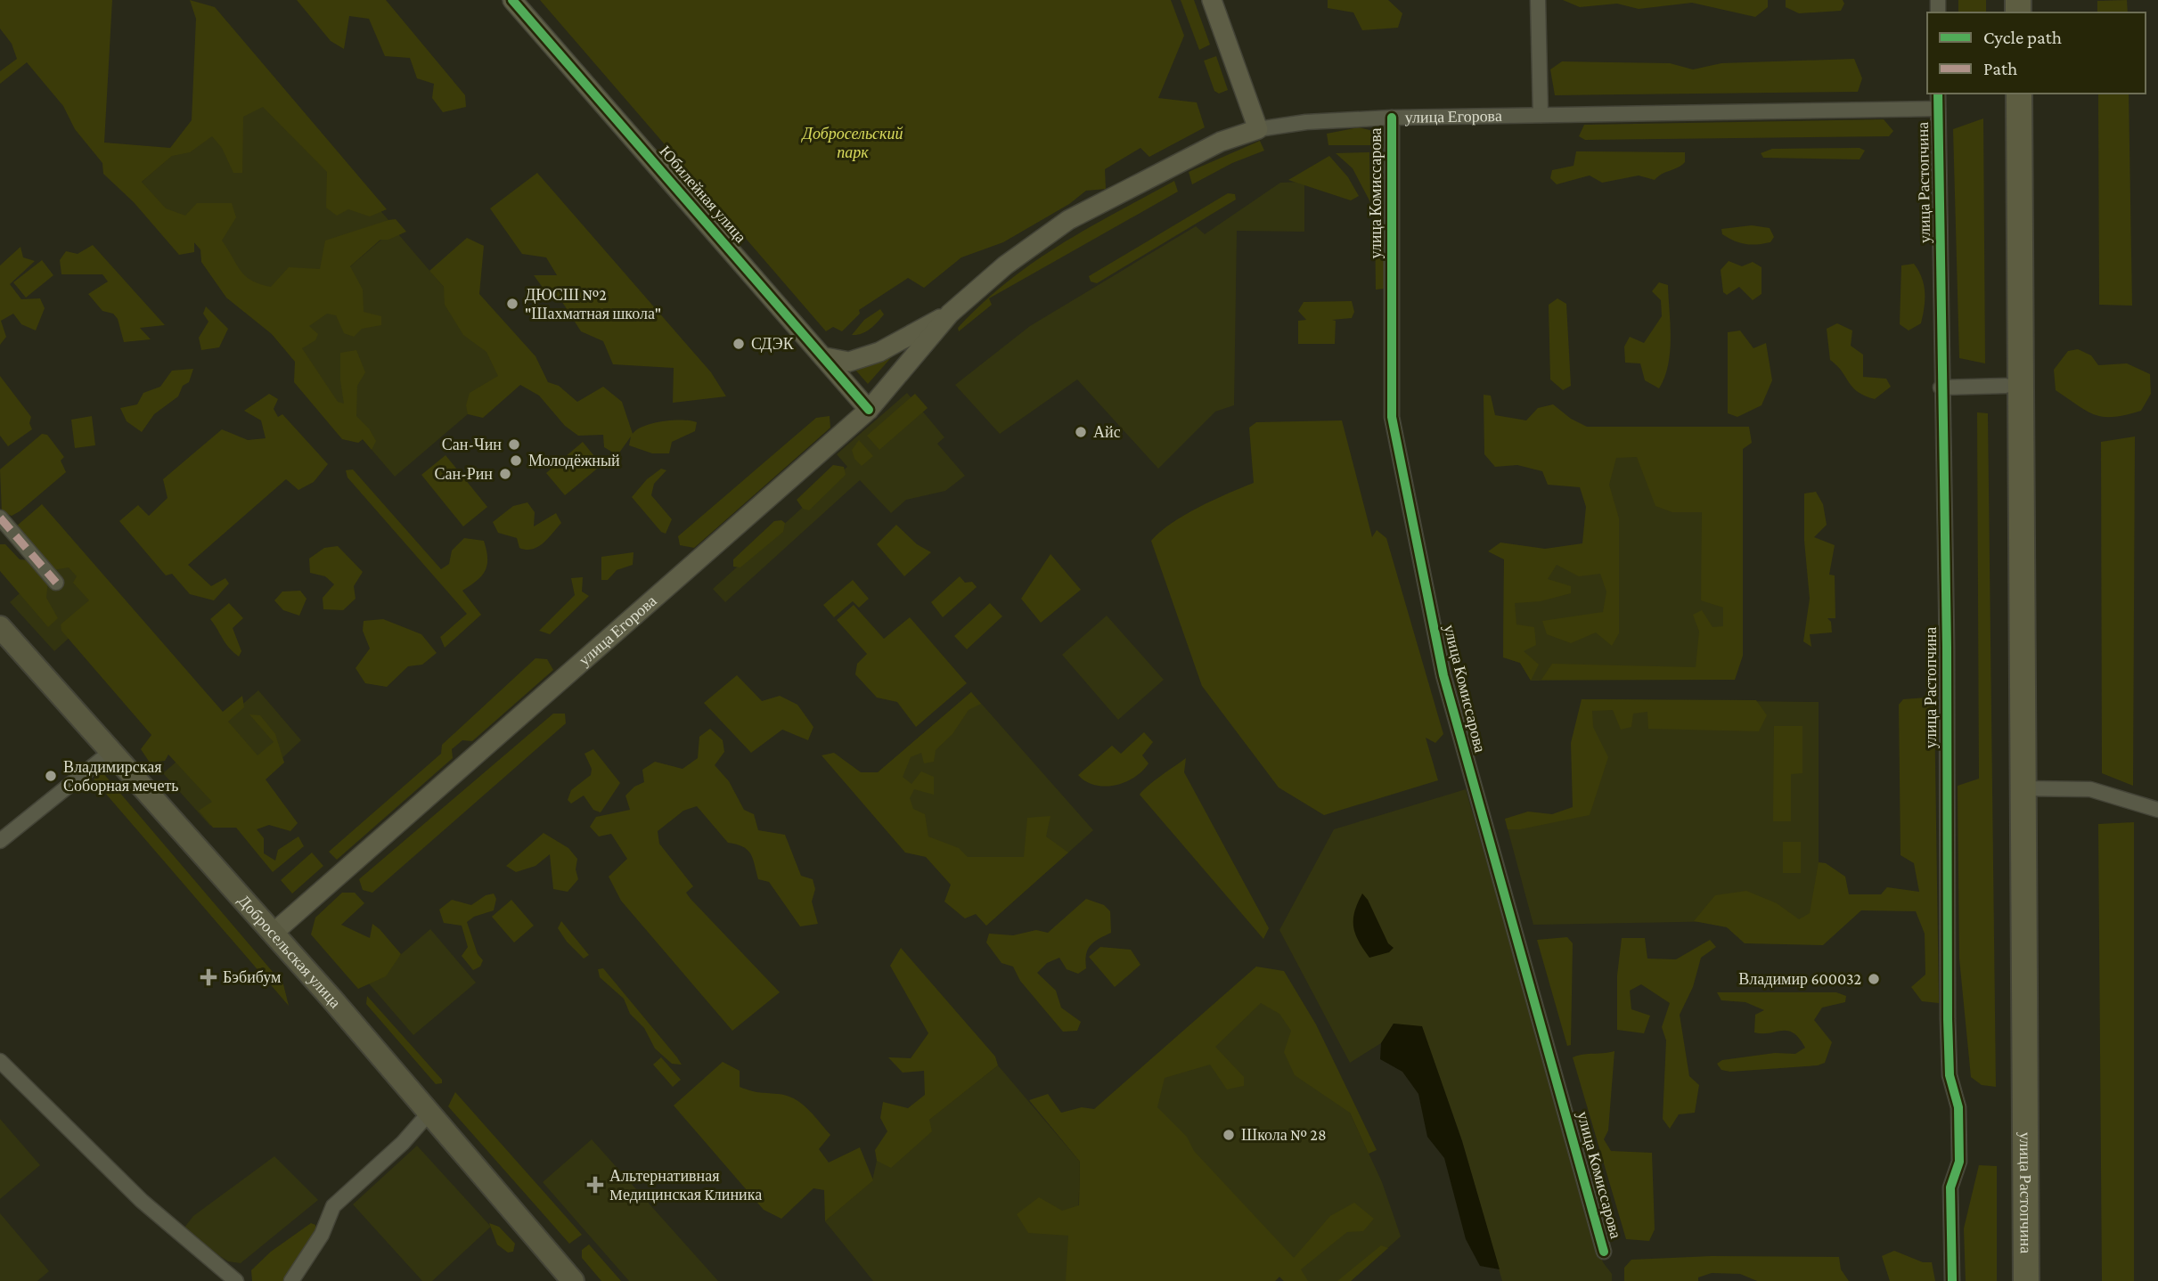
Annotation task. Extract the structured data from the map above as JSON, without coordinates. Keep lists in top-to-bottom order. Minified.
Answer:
{"streets":{"highway":["улица Растопчина"],"main road":["улица Егорова","Юбилейная улица","Добросельская улица"],"street":["улица Комиссарова"]},"crossings":[["улица Егорова","улица Растопчина"],["улица Егорова","улица Комиссарова"],["улица Егорова","Юбилейная улица"],["улица Егорова","Добросельская улица"]],"parks":["Добросельский парк"],"places":{"other":["ДЮСШ №2 \"Шахматная школа\"","СДЭК","Айс","Сан-Чин","Молодёжный","Сан-Рин","Владимирская Соборная мечеть","Владимир 600032","Школа № 28"],"health":["Бэбибум","Альтернативная Mедицинская Kлиника"]},"legend":["Cycle path","Path"]}
